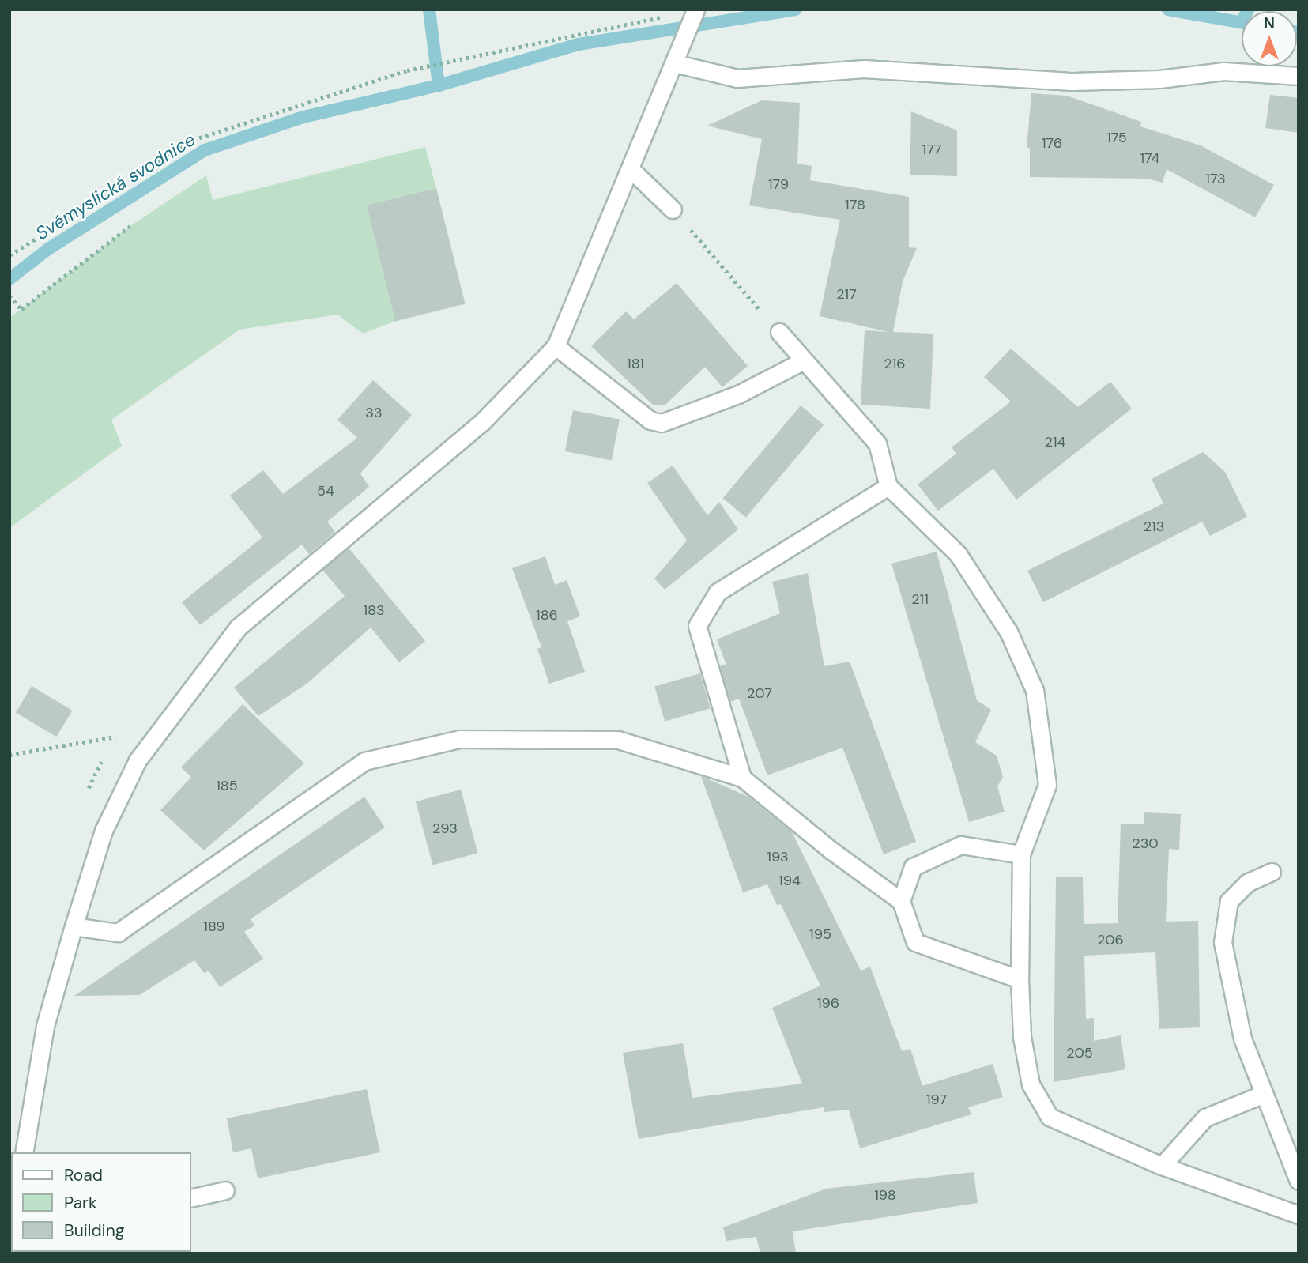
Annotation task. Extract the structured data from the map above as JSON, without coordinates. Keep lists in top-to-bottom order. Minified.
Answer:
{"water":["Svémyslická svodnice"],"house_numbers":["175","176","177","174","173","179","178","217","181","216","33","214","54","213","211","183","186","207","185","293","230","193","194","189","195","206","196","205","197","198"],"legend":["Road","Park","Building"],"north":"top"}
